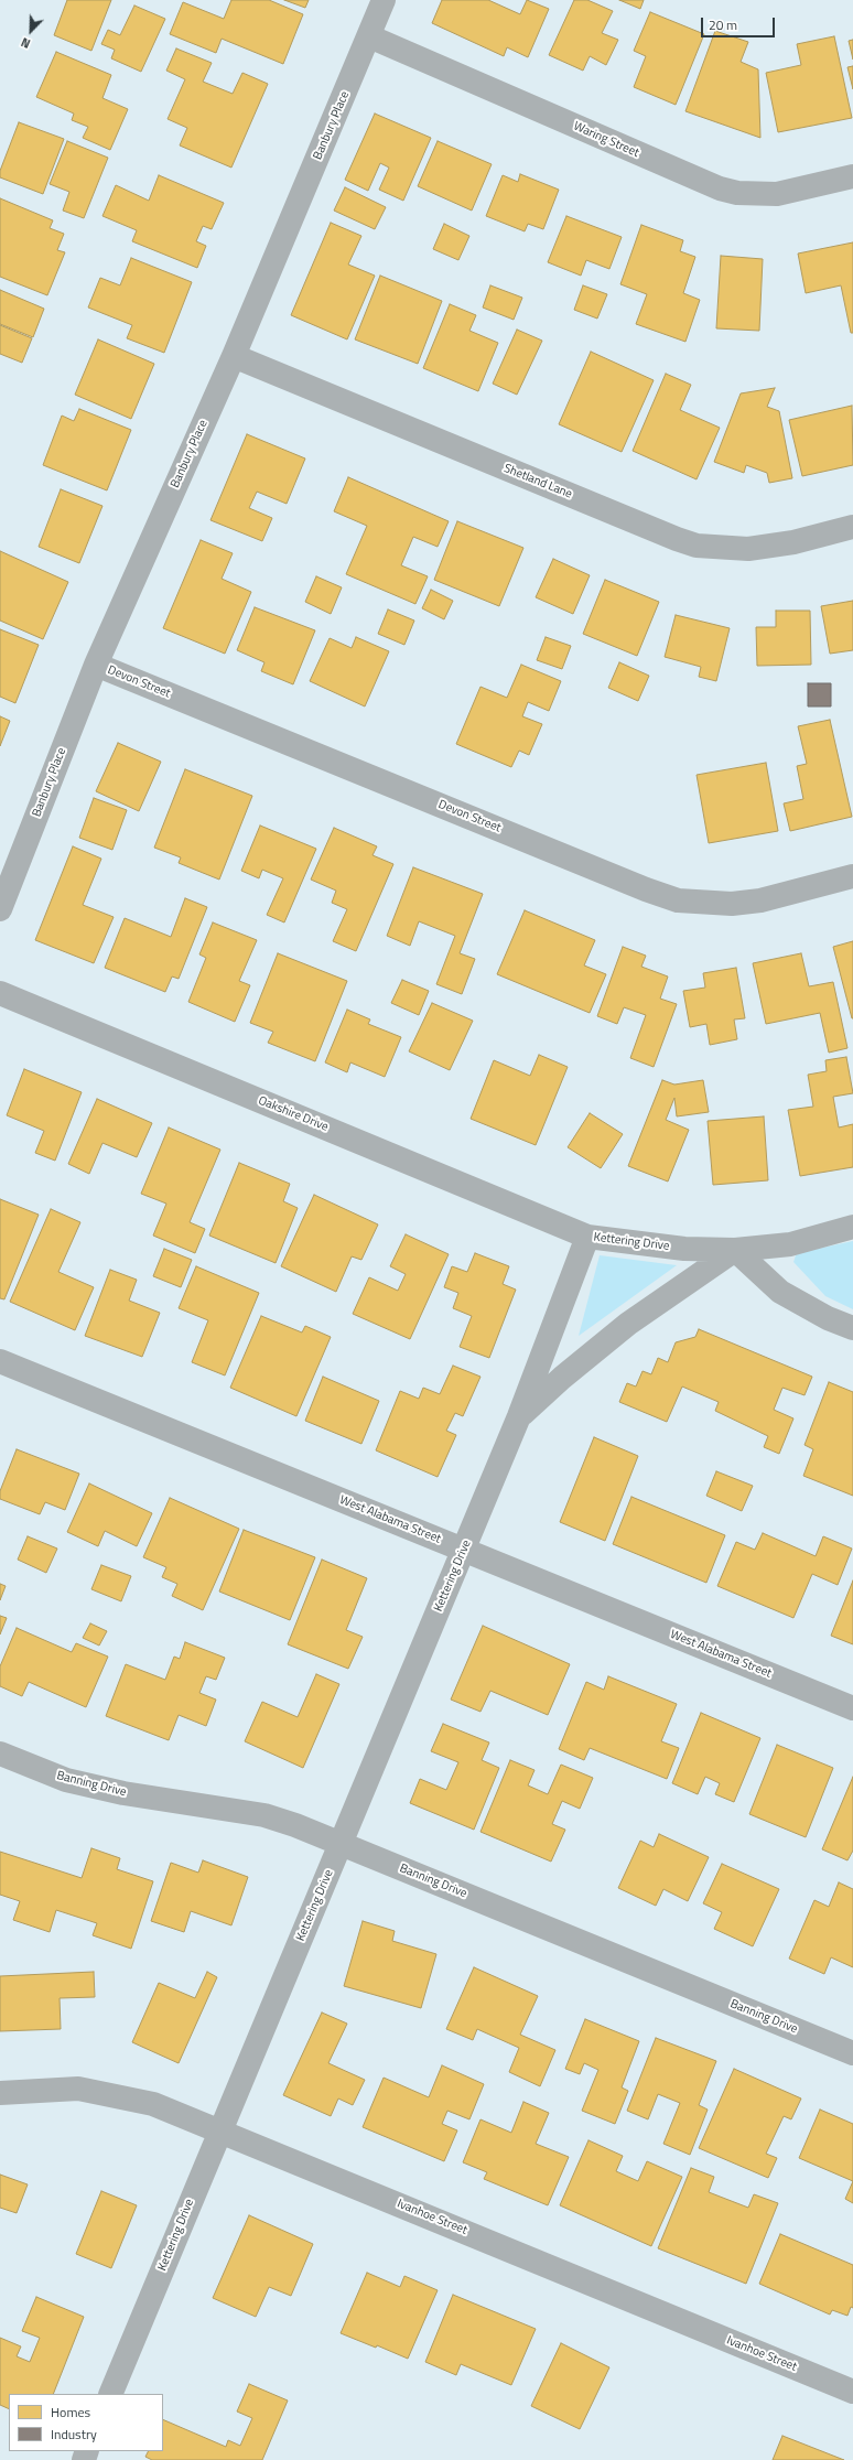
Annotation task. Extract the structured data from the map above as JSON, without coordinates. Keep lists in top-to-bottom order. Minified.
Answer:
{"streets":{"street":["Banbury Place","Waring Street","Shetland Lane","Devon Street","Oakshire Drive","Kettering Drive","West Alabama Street","Banning Drive","Ivanhoe Street"]},"crossings":[["Banbury Place","Waring Street"],["Banbury Place","Shetland Lane"],["Banbury Place","Devon Street"],["Oakshire Drive","Kettering Drive"],["Kettering Drive","West Alabama Street"],["Kettering Drive","Banning Drive"],["Kettering Drive","Ivanhoe Street"]],"legend":["Homes","Industry"],"scale_bar":"20 m","north":"bottom left"}
